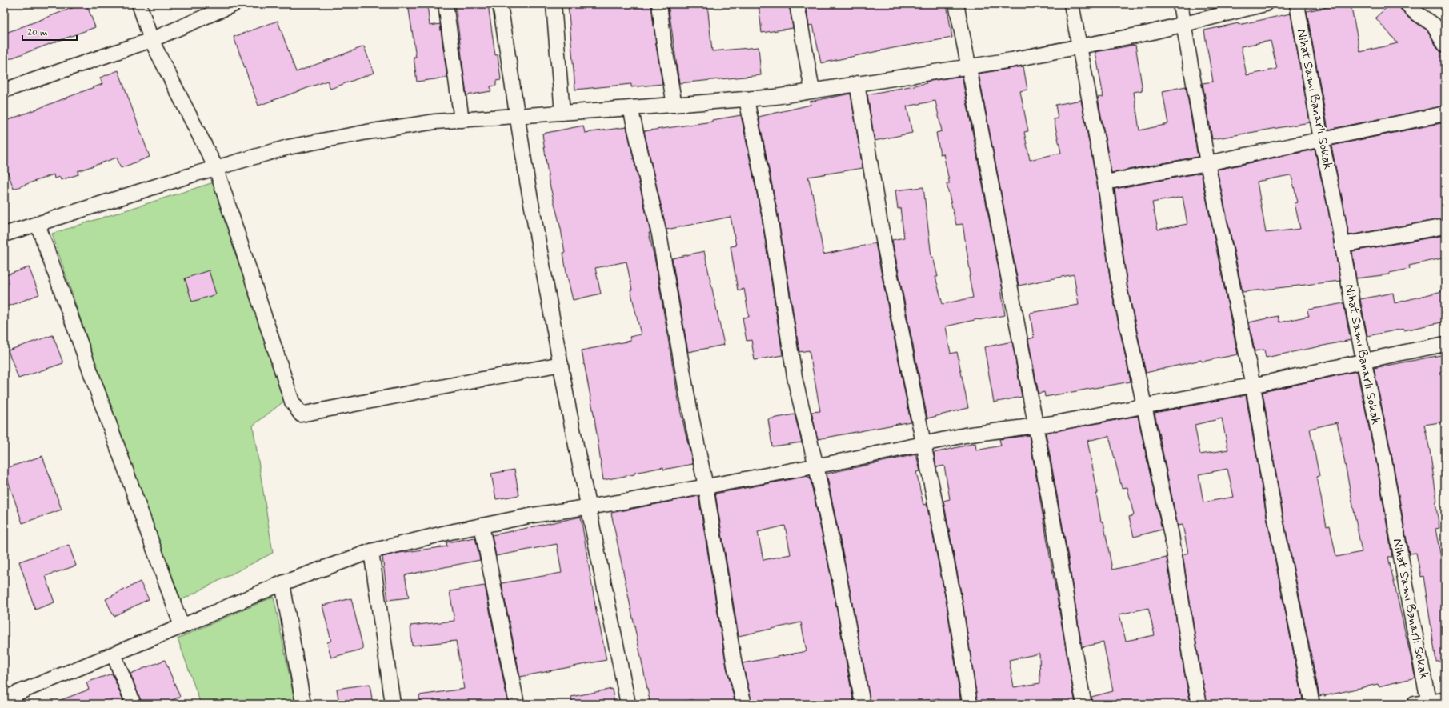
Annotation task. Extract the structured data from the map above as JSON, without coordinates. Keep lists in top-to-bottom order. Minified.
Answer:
{"streets":{"street":["Nihat Sami Banarlı Sokak"]},"scale_bar":"20 m"}
